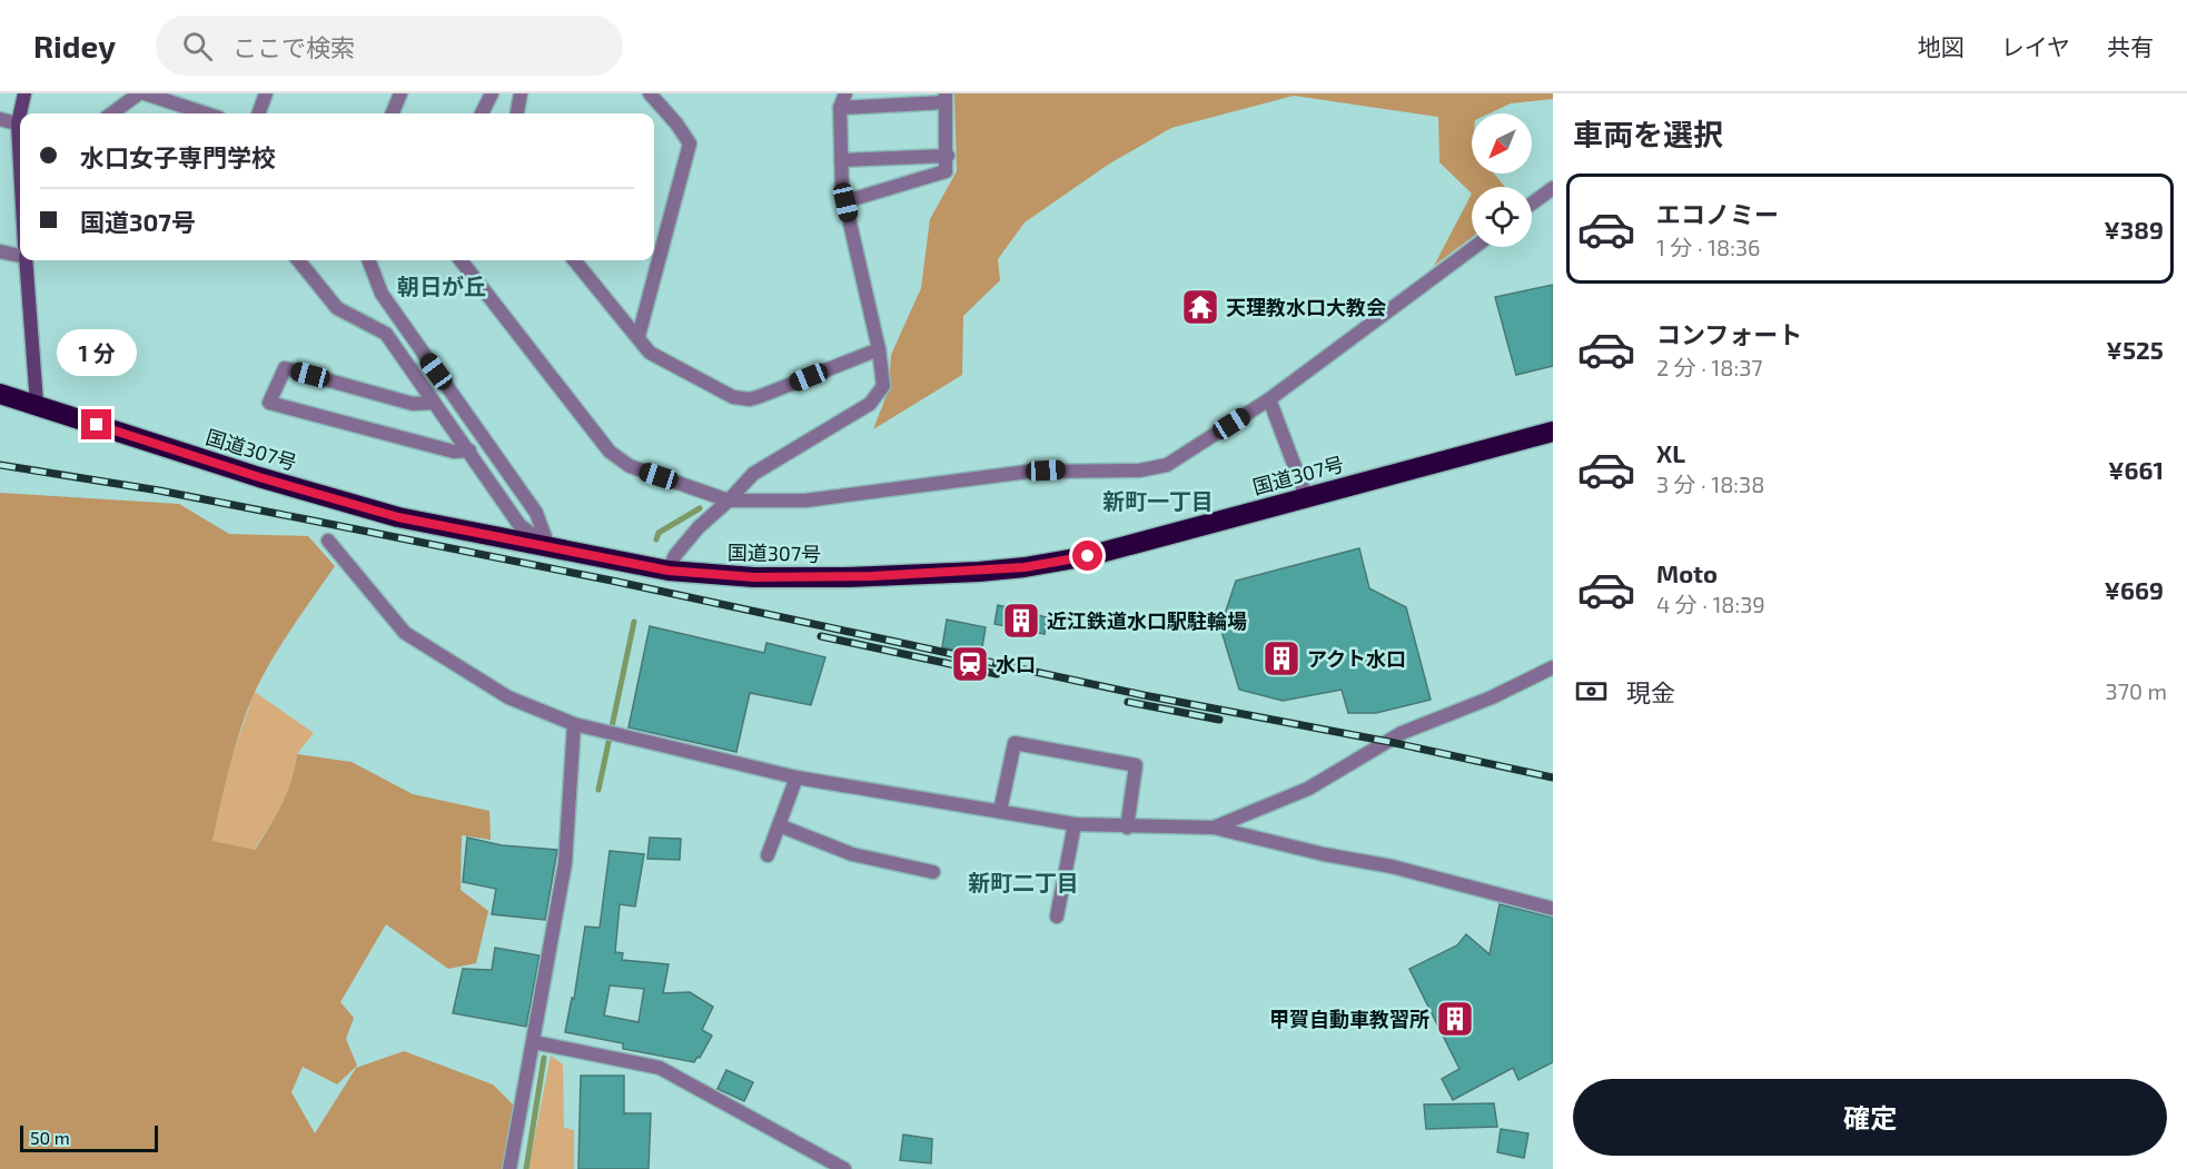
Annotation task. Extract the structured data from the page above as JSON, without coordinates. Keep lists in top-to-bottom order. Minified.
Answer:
{"streets":{"highway":["国道307号"]},"districts":["朝日が丘","新町一丁目","新町二丁目"],"places":{"temple":["天理教水口大教会"],"building":["近江鉄道水口駅駐輪場","アクト水口","甲賀自動車教習所"],"station":["水口"]},"scale_bar":"50 m","north":"bottom left","page":{"header":"Ridey","search":"ここで検索","nav":["地図","レイヤ","共有"],"heading":"車両を選択","banner":["水口女子専門学校","国道307号"],"list":[{"name":"エコノミー","note":"1 分 · 18:36","value":"¥389"},{"name":"コンフォート","note":"2 分 · 18:37","value":"¥525"},{"name":"XL","note":"3 分 · 18:38","value":"¥661"},{"name":"Moto","note":"4 分 · 18:39","value":"¥669"}],"bubble":"1 分","pay":["現金","370 m"],"buttons":"確定","scale":"50 m"}}
